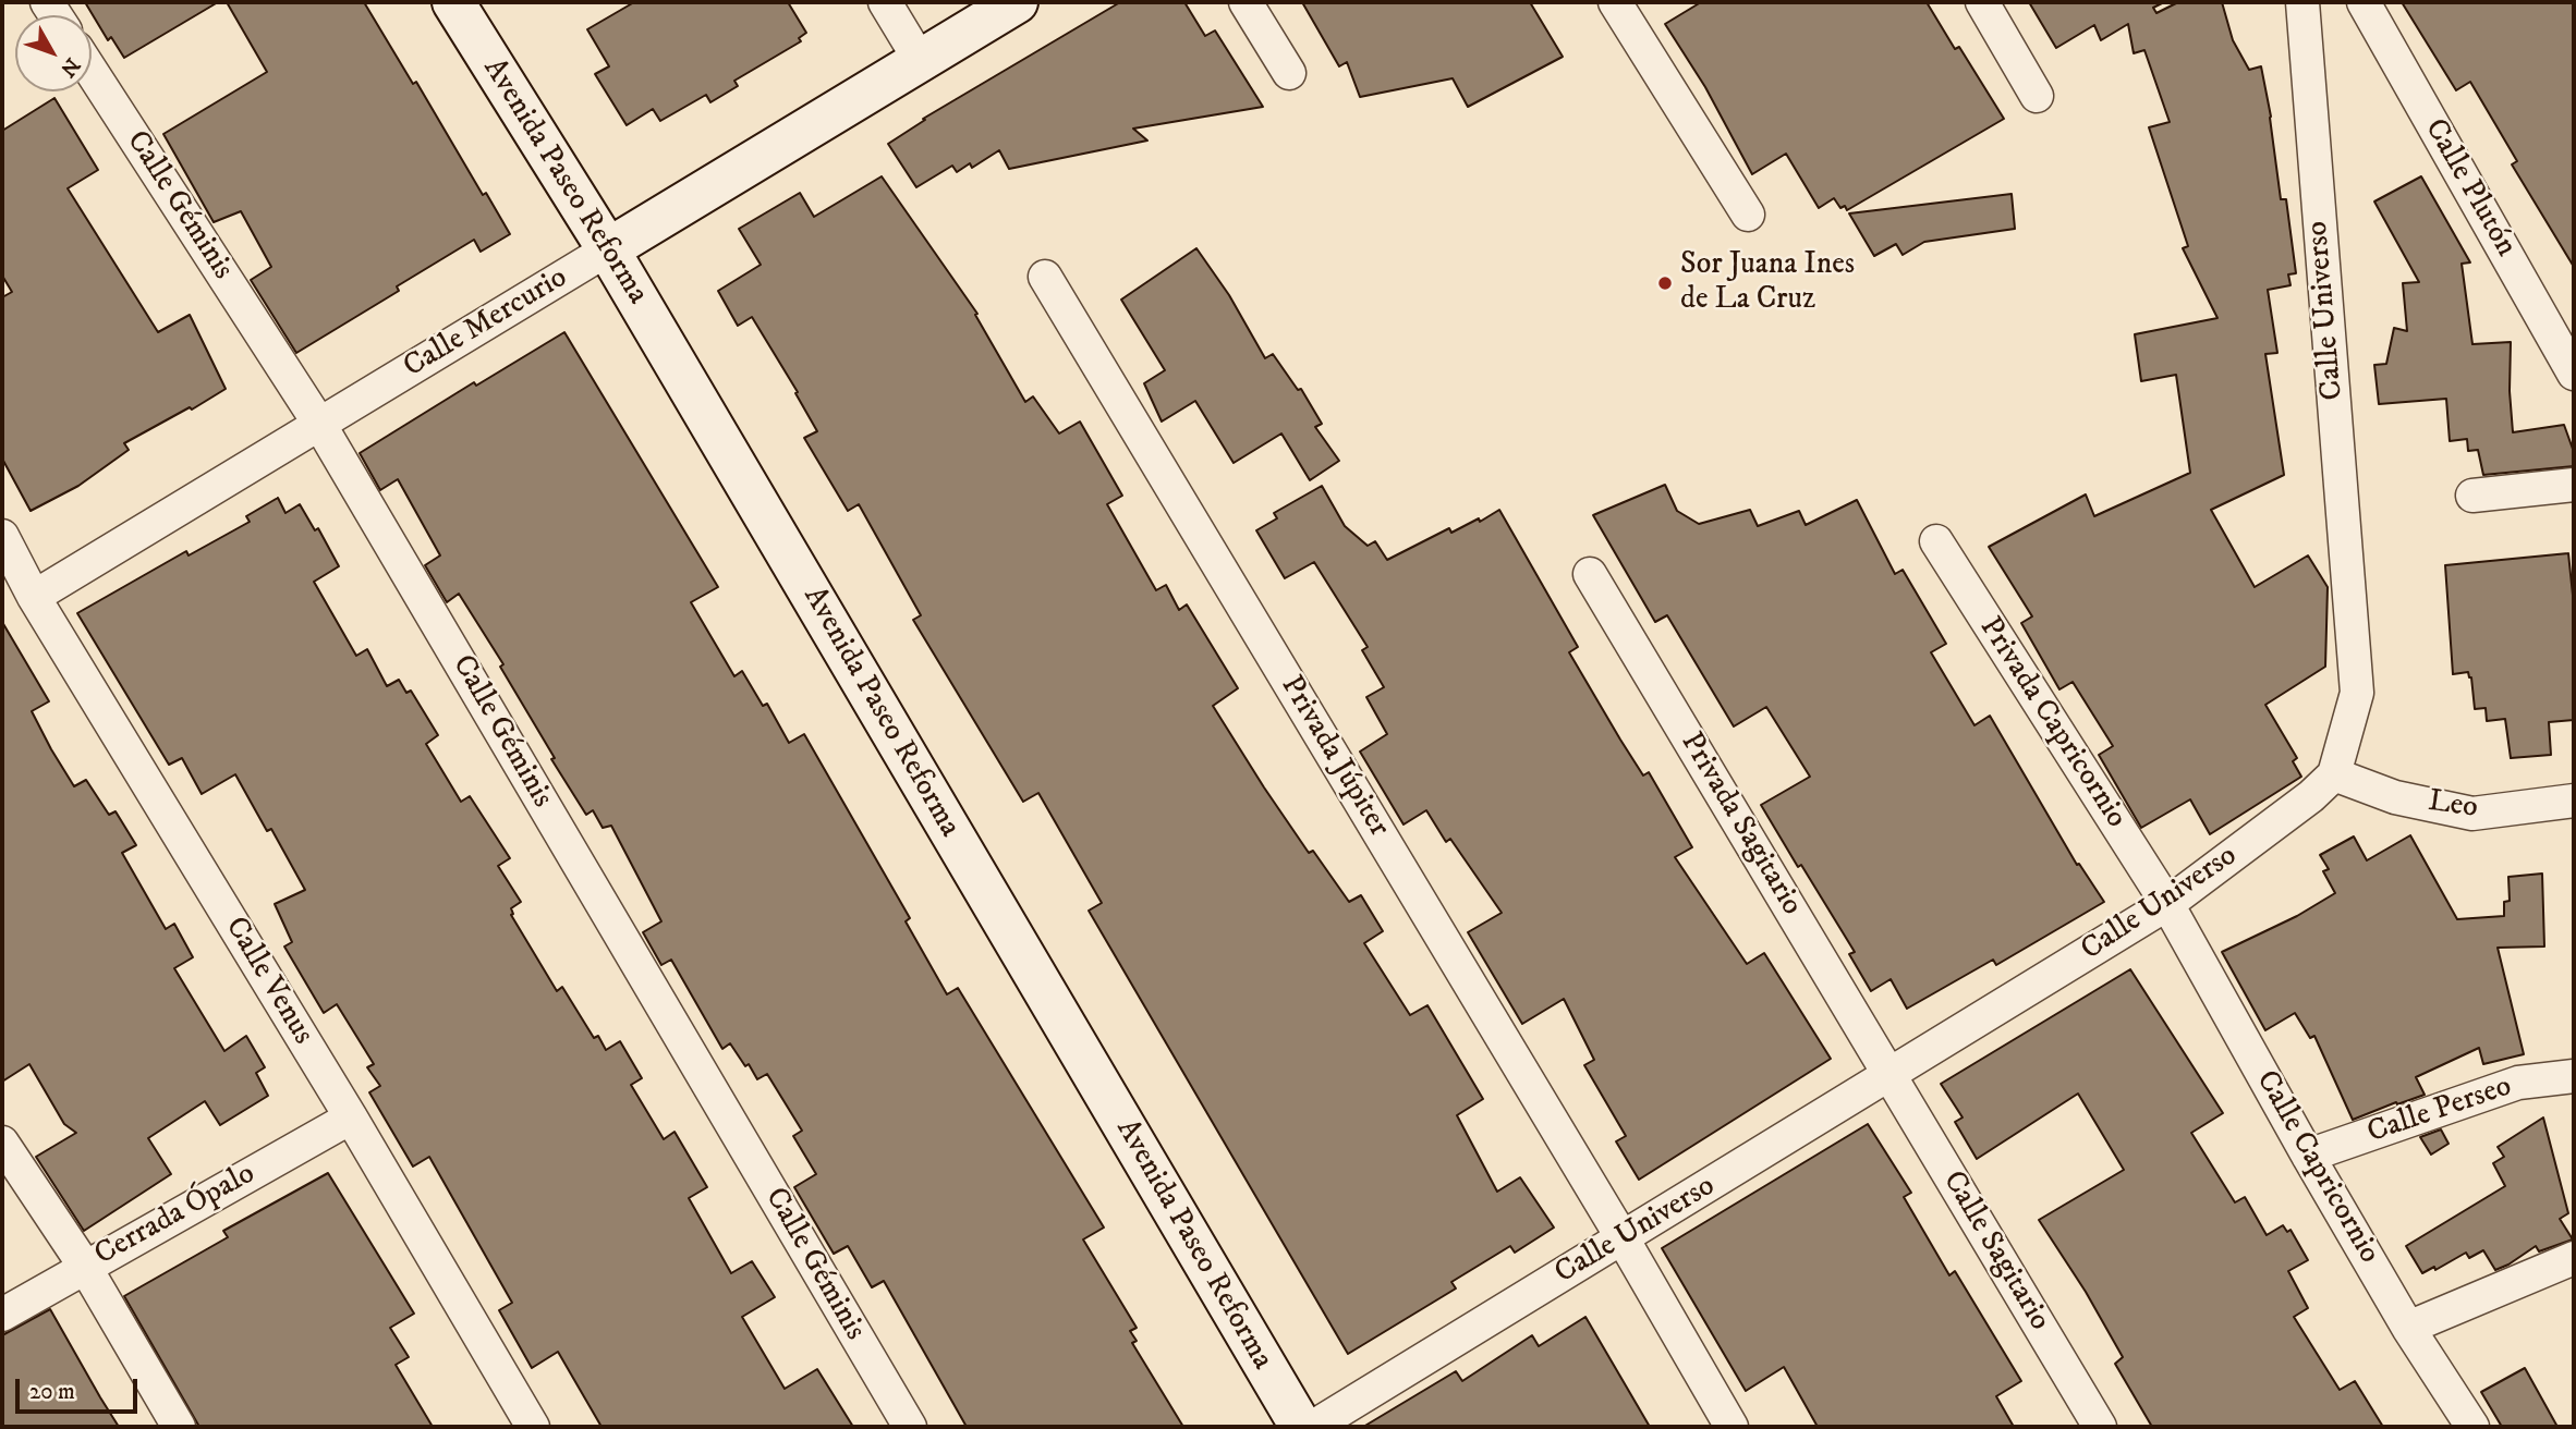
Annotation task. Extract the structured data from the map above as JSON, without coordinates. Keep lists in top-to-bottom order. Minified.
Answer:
{"streets":{"main road":["Avenida Paseo Reforma","Calle Mercurio"],"street":["Calle Plutón","Calle Géminis","Calle Universo","Privada Capricornio","Privada Júpiter","Leo","Privada Sagitario","Calle Venus","Calle Perseo","Calle Capricornio","Cerrada Ópalo","Calle Sagitario"]},"crossings":[["Avenida Paseo Reforma","Calle Mercurio"],["Calle Géminis","Calle Mercurio"],["Calle Universo","Privada Capricornio"],["Calle Universo","Privada Júpiter"],["Calle Universo","Leo"],["Calle Universo","Privada Sagitario"],["Calle Universo","Calle Capricornio"],["Calle Universo","Calle Sagitario"],["Calle Mercurio","Calle Venus"],["Privada Capricornio","Calle Capricornio"],["Privada Sagitario","Calle Sagitario"],["Calle Venus","Cerrada Ópalo"],["Calle Perseo","Calle Capricornio"]],"places":["Sor Juana Ines de La Cruz"],"scale_bar":"20 m","north":"bottom right"}
